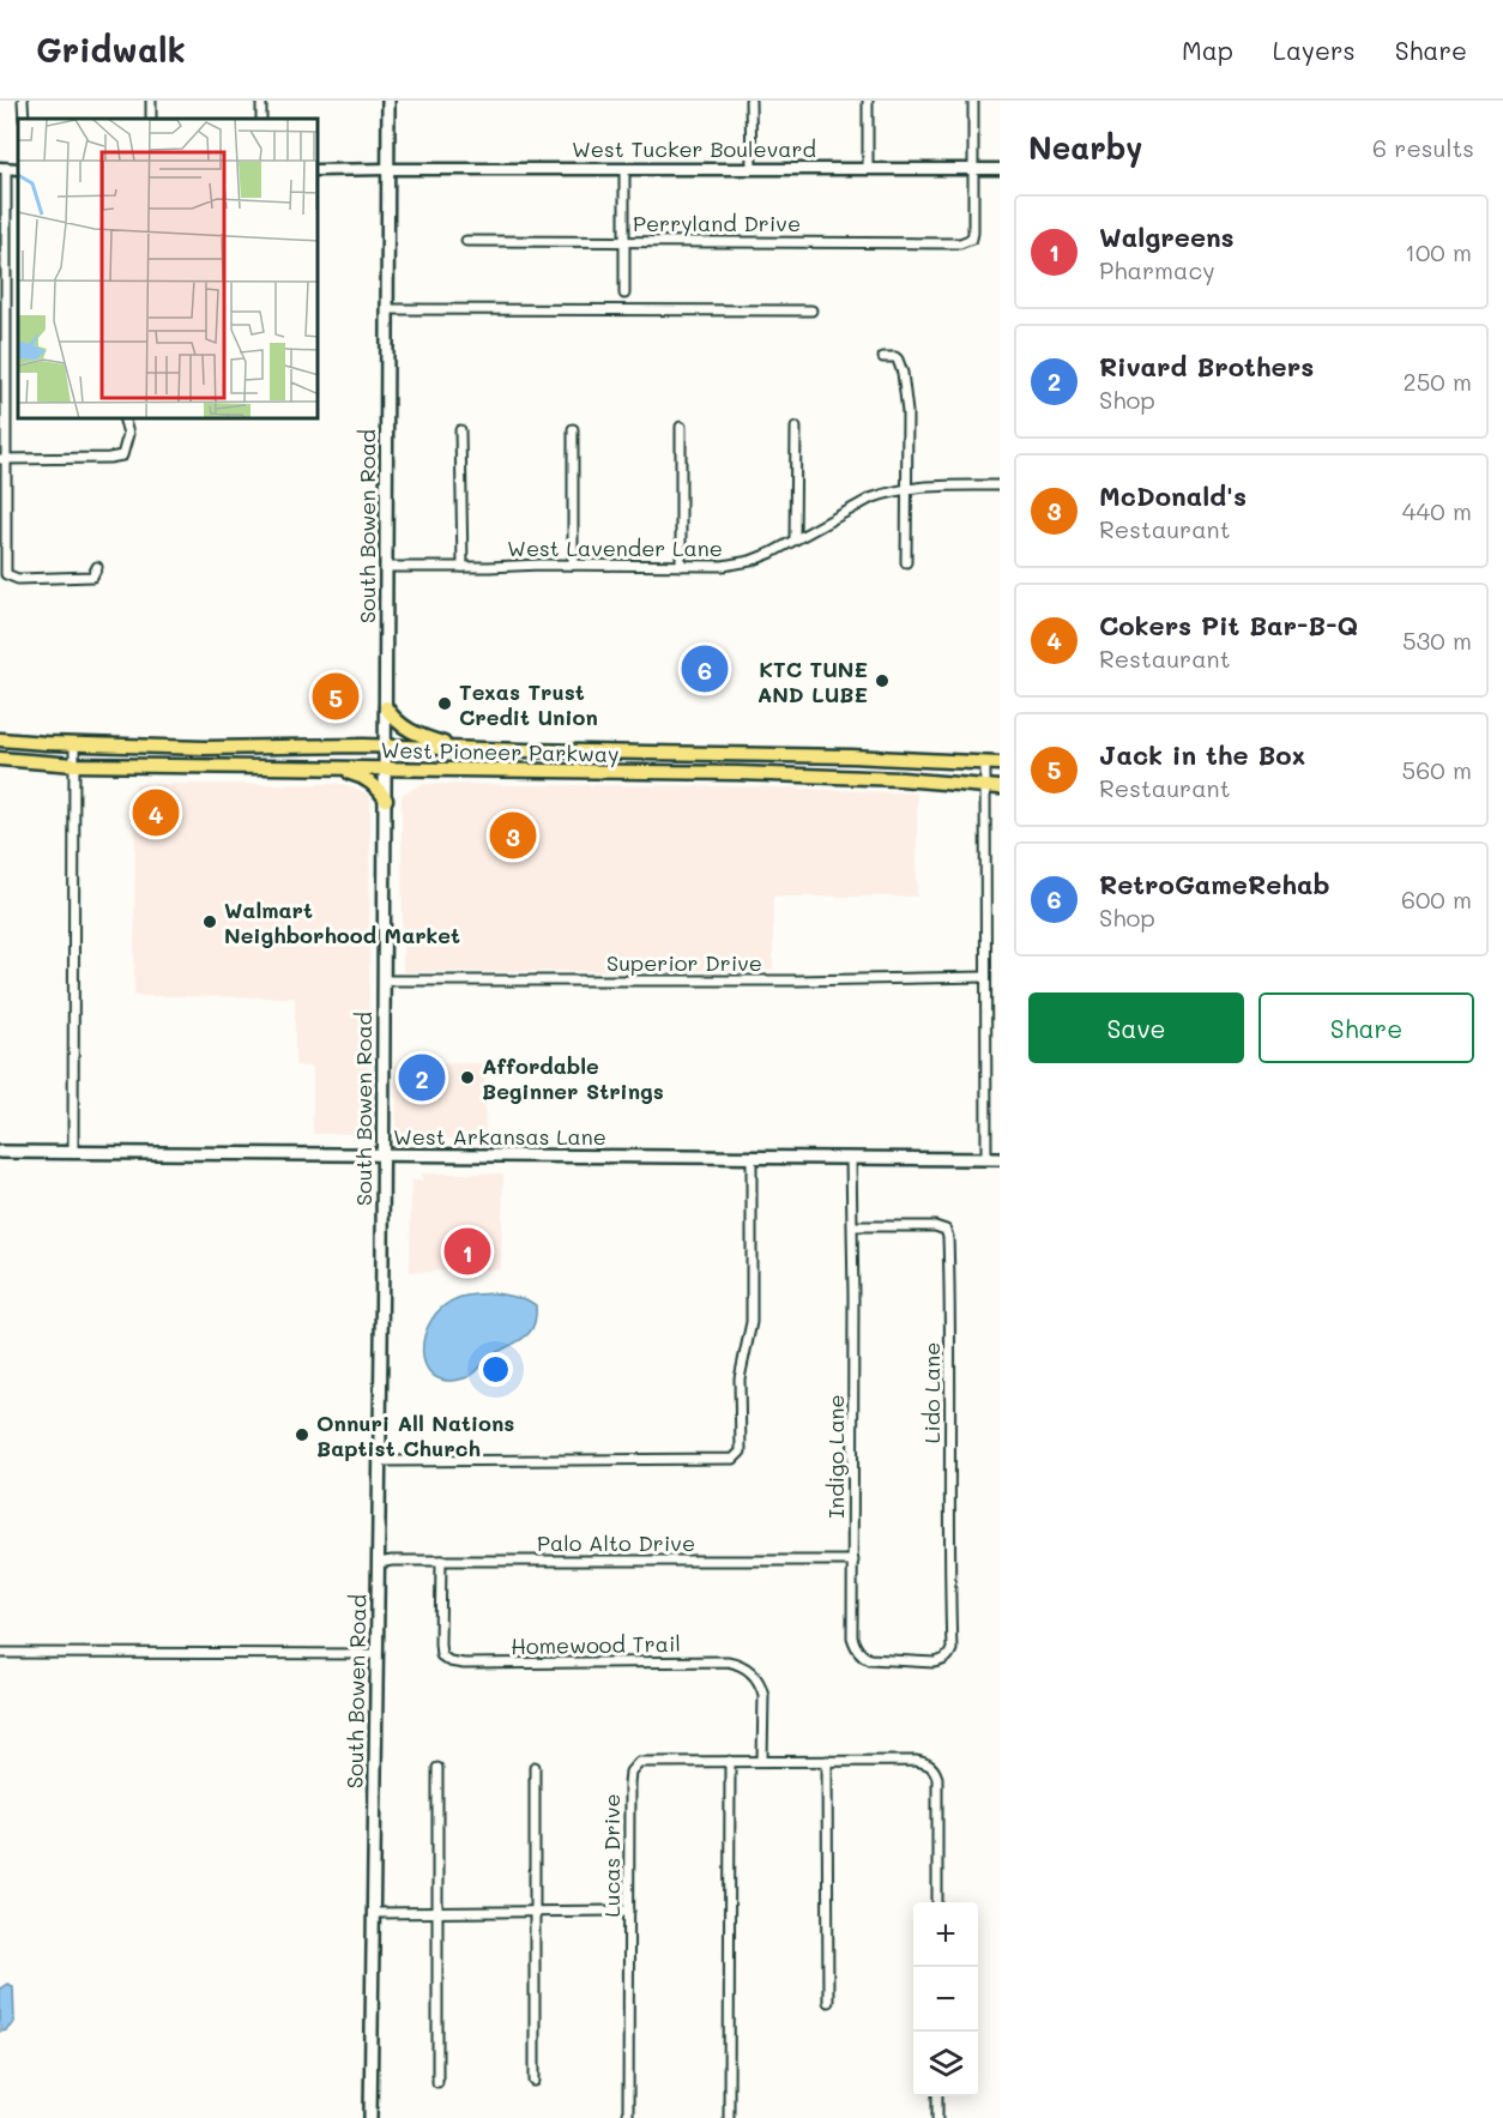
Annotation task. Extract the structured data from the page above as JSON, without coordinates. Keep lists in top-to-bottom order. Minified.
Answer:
{"streets":{"main road":["South Bowen Road","West Pioneer Parkway","West Arkansas Lane"],"street":["West Tucker Boulevard","Perryland Drive","West Lavender Lane","Superior Drive","Lido Lane","Indigo Lane","Palo Alto Drive","Homewood Trail","Lucas Drive"]},"crossings":[["West Tucker Boulevard","Perryland Drive"],["West Tucker Boulevard","South Bowen Road"],["South Bowen Road","West Lavender Lane"],["South Bowen Road","West Pioneer Parkway"],["South Bowen Road","Superior Drive"],["South Bowen Road","West Arkansas Lane"],["South Bowen Road","Palo Alto Drive"],["West Arkansas Lane","Indigo Lane"],["Lido Lane","Indigo Lane"],["Indigo Lane","Palo Alto Drive"],["Palo Alto Drive","Homewood Trail"],["Homewood Trail","Lucas Drive"]],"places":["KTC TUNE AND LUBE","Texas Trust Credit Union","Walmart Neighborhood Market","Affordable Beginner Strings","Onnuri All Nations Baptist Church"],"page":{"header":"Gridwalk","nav":["Map","Layers","Share"],"heading":["Nearby","6 results"],"list":[{"mark":"1","name":"Walgreens","note":"Pharmacy","value":"100 m"},{"mark":"2","name":"Rivard Brothers","note":"Shop","value":"250 m"},{"mark":"3","name":"McDonald's","note":"Restaurant","value":"440 m"},{"mark":"4","name":"Cokers Pit Bar-B-Q","note":"Restaurant","value":"530 m"},{"mark":"5","name":"Jack in the Box","note":"Restaurant","value":"560 m"},{"mark":"6","name":"RetroGameRehab","note":"Shop","value":"600 m"}],"pins":["6","5","4","3","2","1"],"buttons":["Save","Share"],"map_buttons":["+","−"]}}
